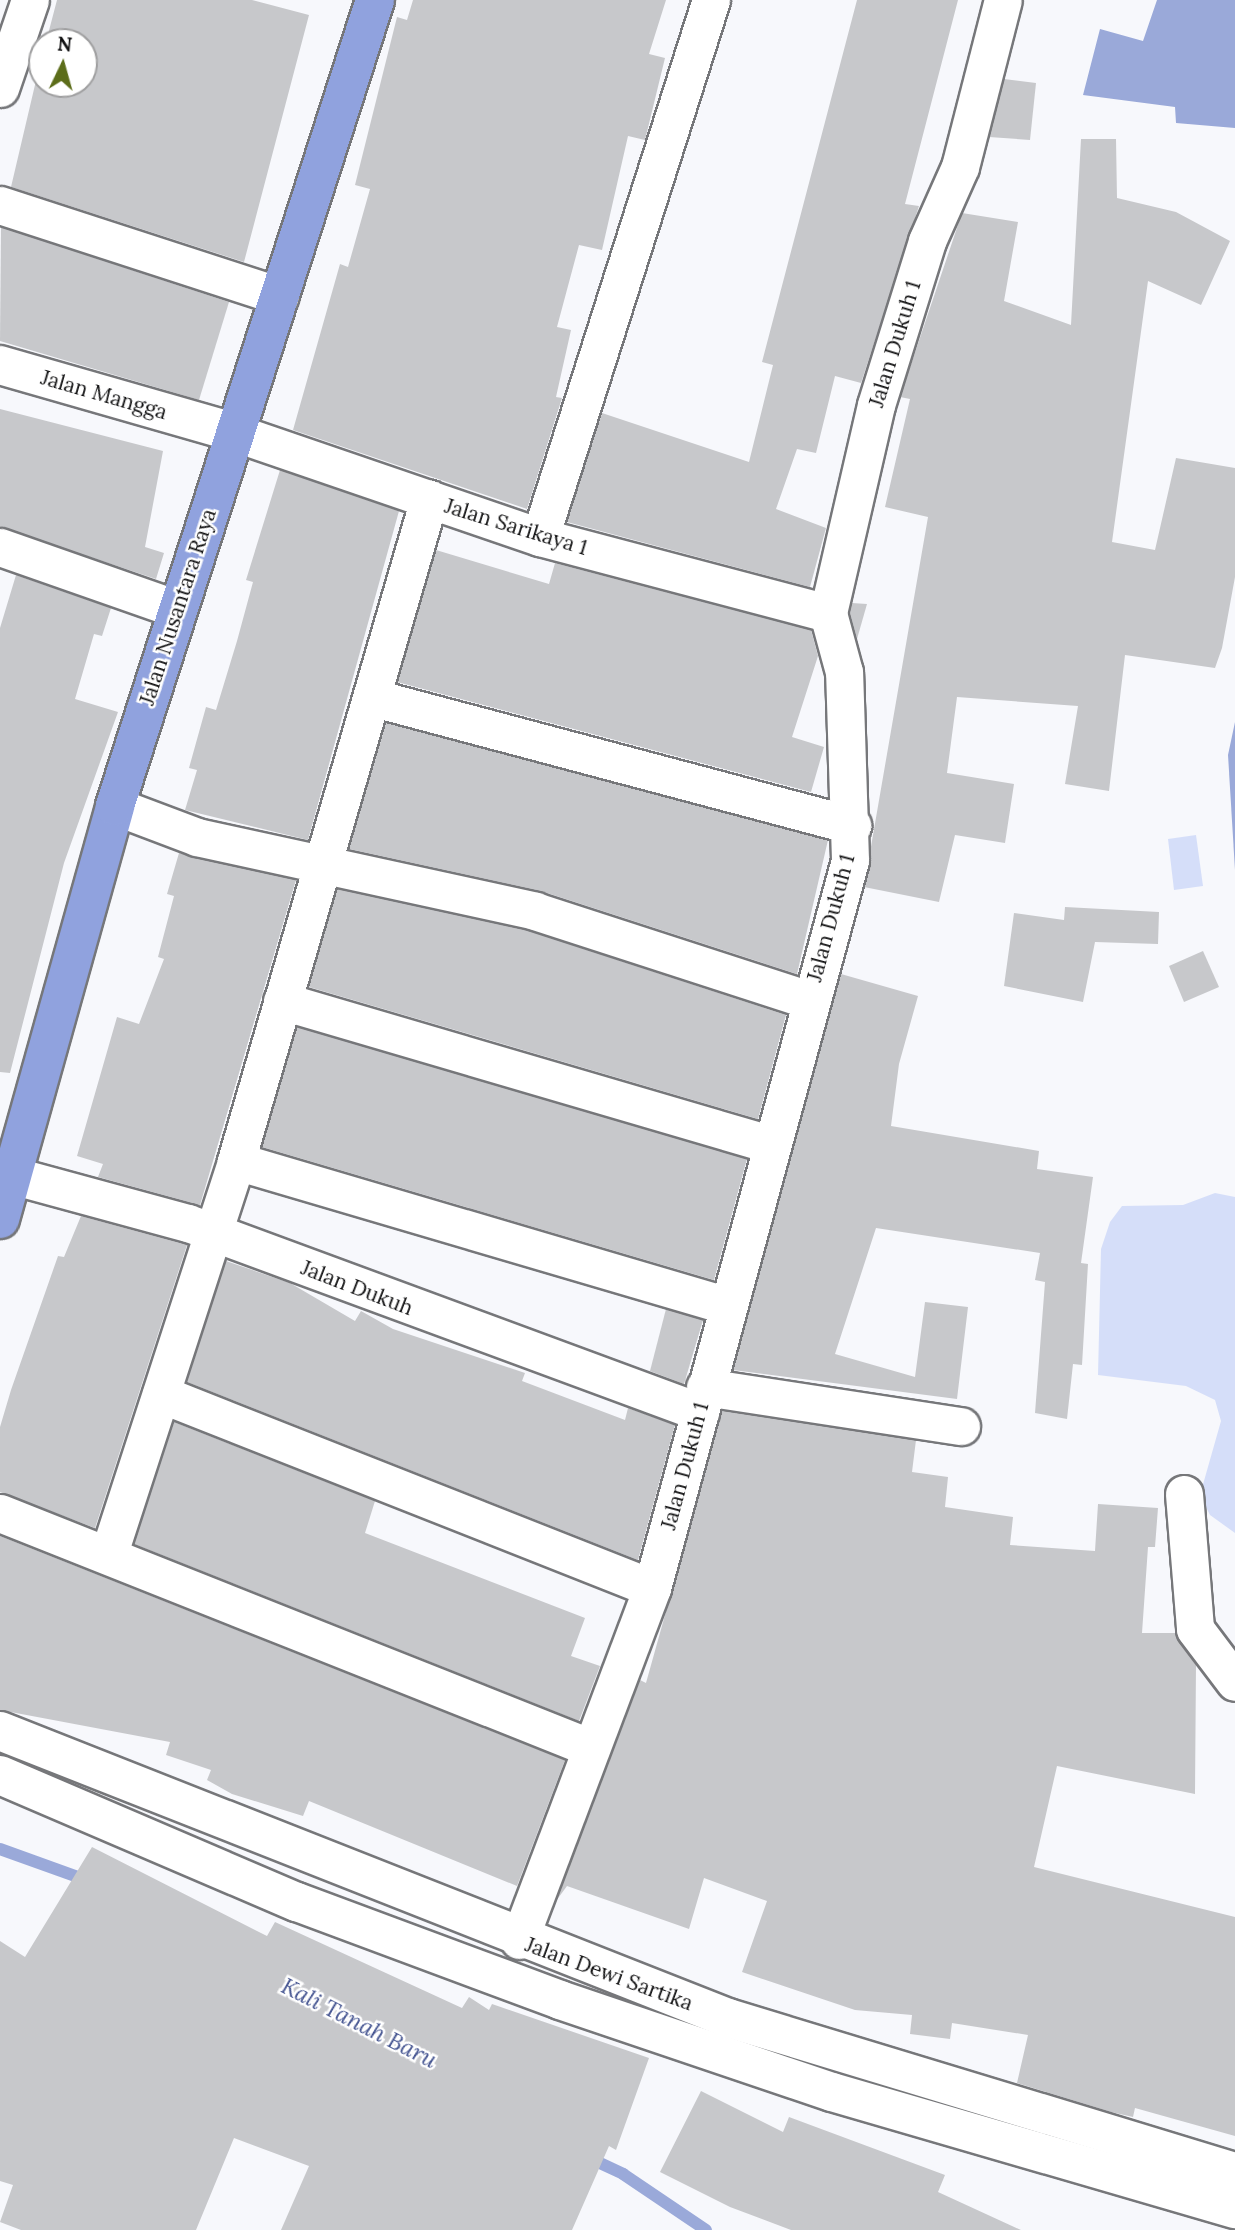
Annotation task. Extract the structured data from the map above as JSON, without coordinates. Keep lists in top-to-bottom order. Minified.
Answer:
{"streets":{"highway":["Jalan Nusantara Raya"],"main road":["Jalan Mangga","Jalan Dewi Sartika"],"street":["Jalan Dukuh 1","Jalan Sarikaya 1","Jalan Dukuh"]},"crossings":[["Jalan Dukuh 1","Jalan Sarikaya 1"],["Jalan Dukuh 1","Jalan Dukuh"],["Jalan Dukuh 1","Jalan Dewi Sartika"],["Jalan Mangga","Jalan Sarikaya 1"],["Jalan Mangga","Jalan Nusantara Raya"],["Jalan Sarikaya 1","Jalan Nusantara Raya"],["Jalan Nusantara Raya","Jalan Dukuh"]],"water":["Kali Tanah Baru"],"north":"top"}
